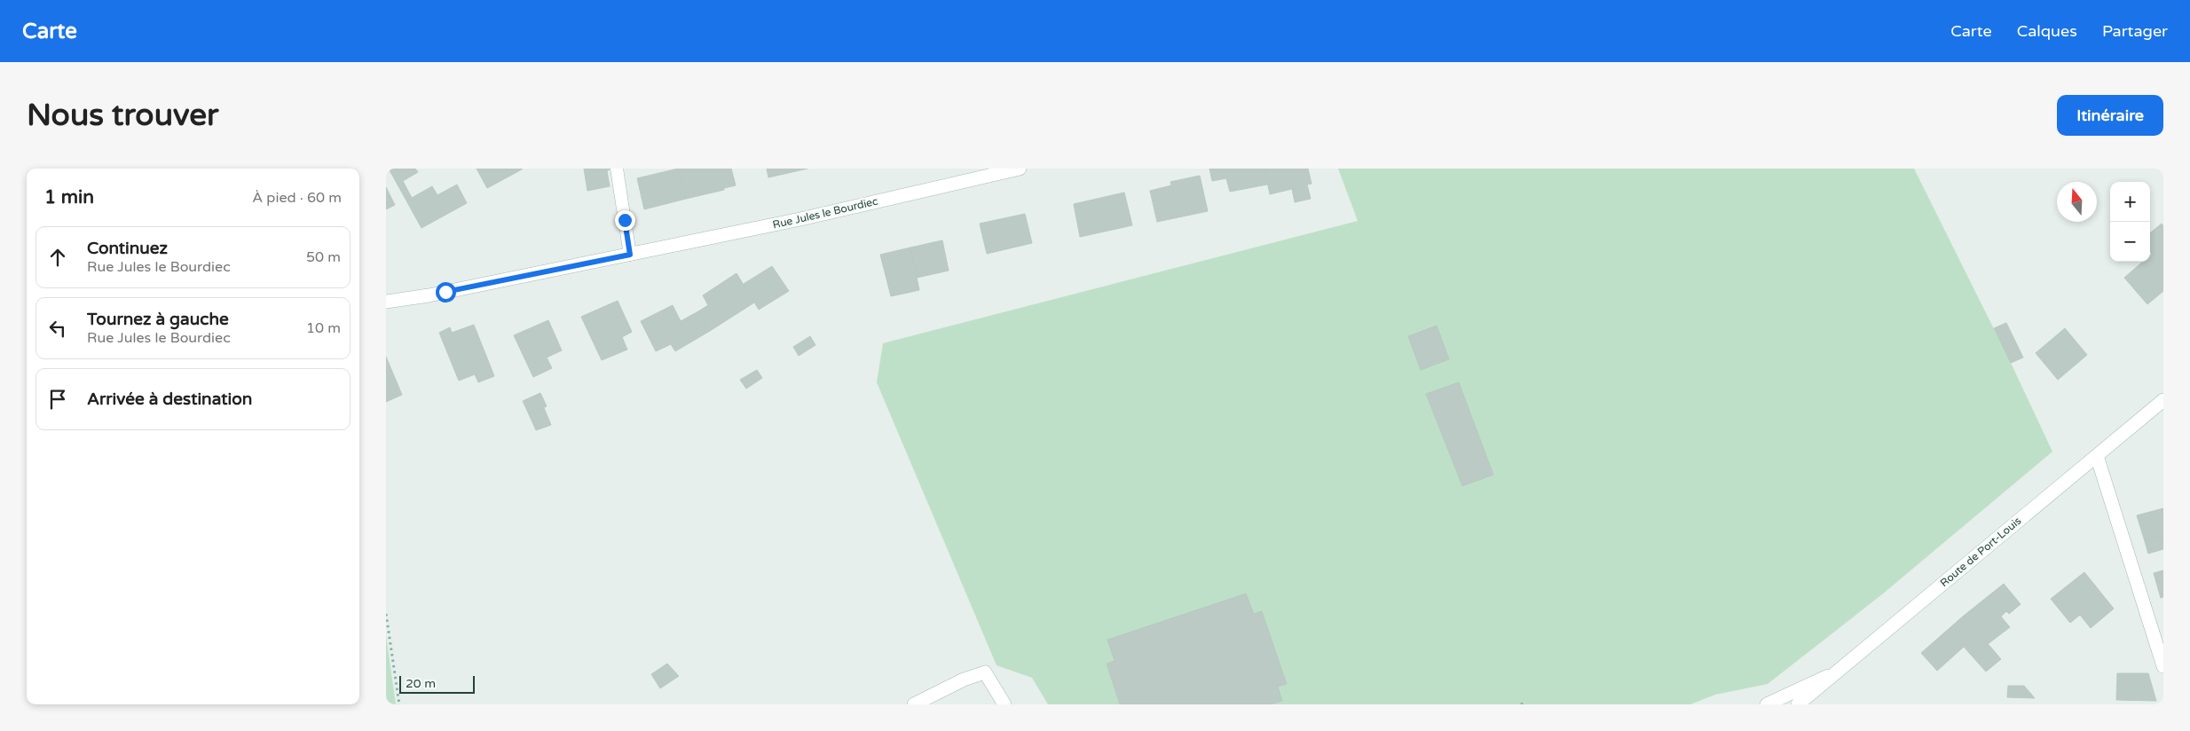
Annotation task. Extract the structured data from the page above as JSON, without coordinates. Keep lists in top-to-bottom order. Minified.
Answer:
{"streets":{"street":["Rue Jules le Bourdiec","Route de Port-Louis"]},"scale_bar":"20 m","north":"top","page":{"header":"Carte","nav":["Carte","Calques","Partager"],"buttons":"Itinéraire","title":"Nous trouver","heading":["1 min","À pied · 60 m"],"map_buttons":["+","−"],"list":[["Continuez","Rue Jules le Bourdiec","50 m"],["Tournez à gauche","Rue Jules le Bourdiec","10 m"],"Arrivée à destination"],"scale":"20 m"}}
